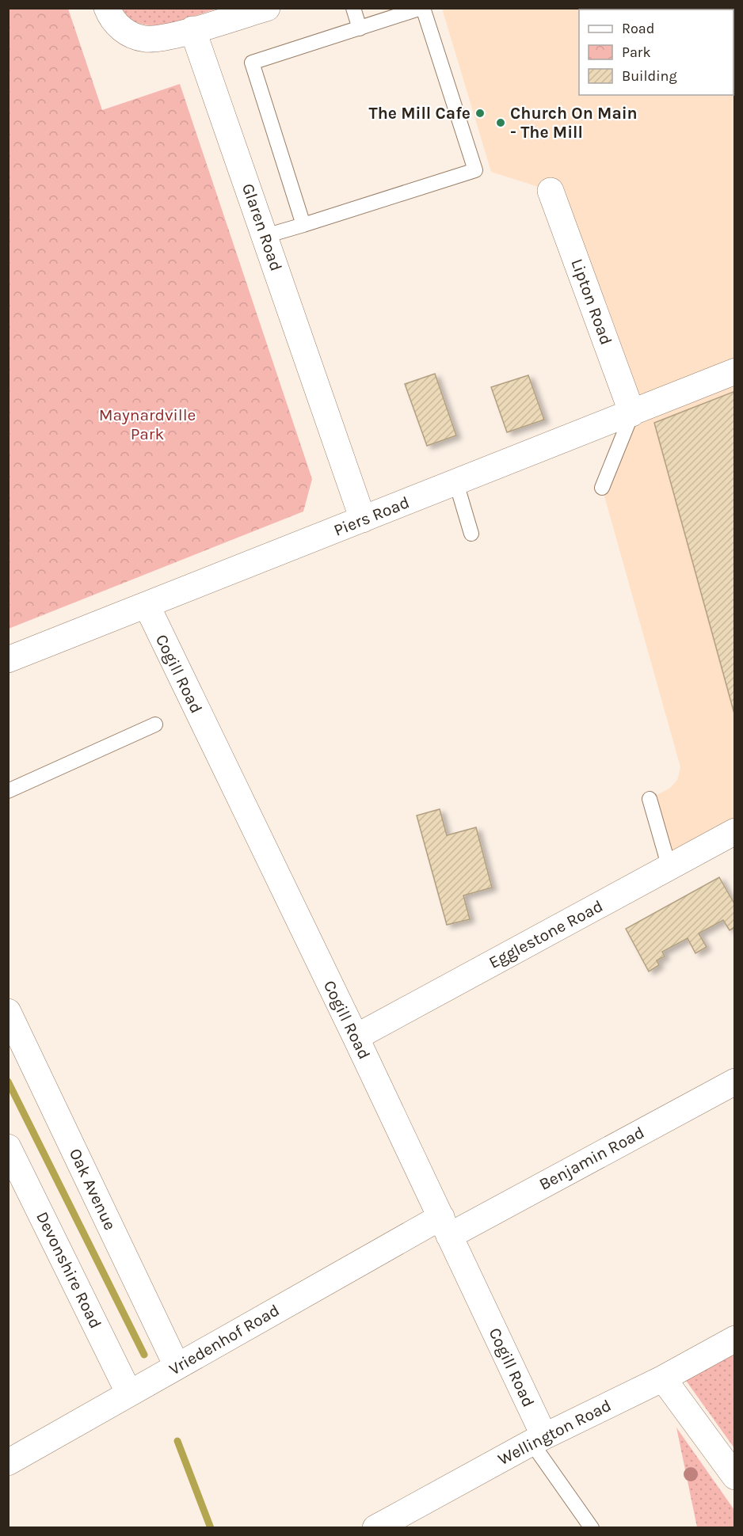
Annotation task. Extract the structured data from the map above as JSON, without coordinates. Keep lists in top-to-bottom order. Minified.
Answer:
{"streets":{"street":["Glaren Road","Lipton Road","Piers Road","Cogill Road","Egglestone Road","Benjamin Road","Oak Avenue","Devonshire Road","Vriedenhof Road","Wellington Road"]},"crossings":[["Glaren Road","Piers Road"],["Lipton Road","Piers Road"],["Piers Road","Cogill Road"],["Cogill Road","Egglestone Road"],["Cogill Road","Benjamin Road"],["Cogill Road","Vriedenhof Road"],["Cogill Road","Wellington Road"],["Benjamin Road","Vriedenhof Road"],["Oak Avenue","Vriedenhof Road"],["Devonshire Road","Vriedenhof Road"]],"parks":["Maynardville Park"],"places":["The Mill Cafe","Church On Main - The Mill"],"legend":["Road","Park","Building"]}
